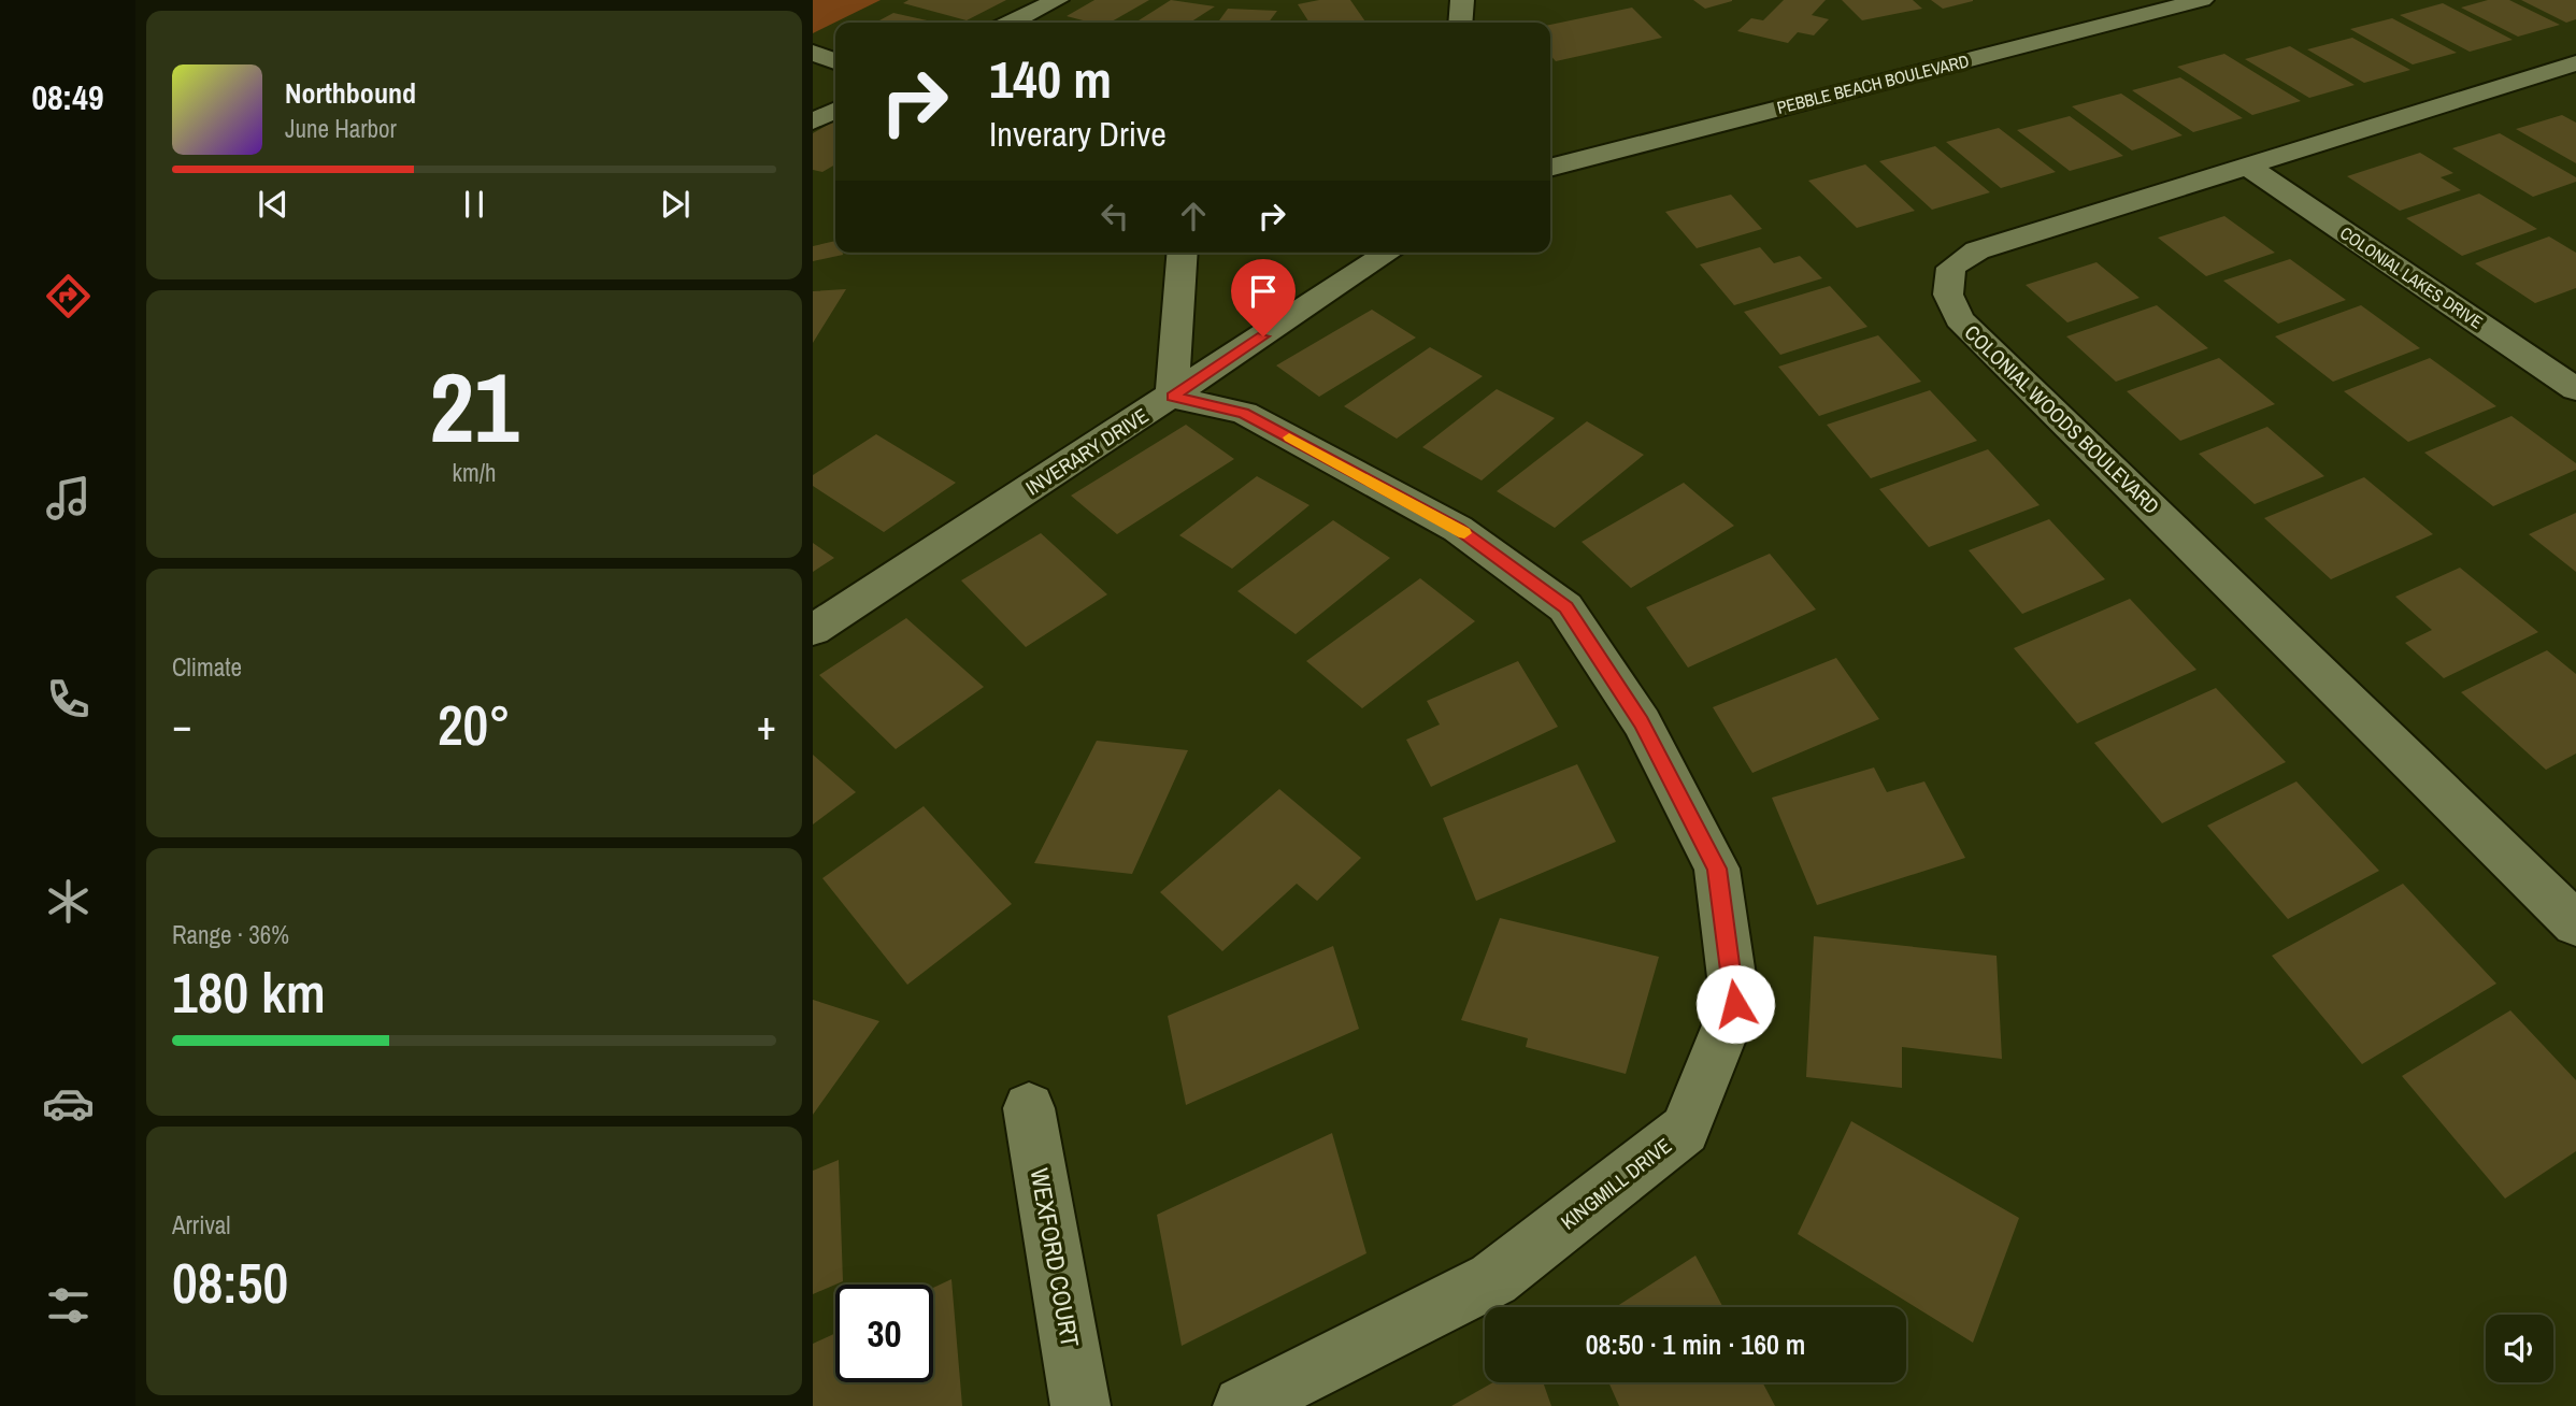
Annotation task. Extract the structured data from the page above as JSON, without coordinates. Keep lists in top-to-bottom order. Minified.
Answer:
{"streets":{"street":["PEBBLE BEACH BOULEVARD","COLONIAL LAKES DRIVE","COLONIAL WOODS BOULEVARD","INVERARY DRIVE","KINGMILL DRIVE","WEXFORD COURT"]},"crossings":[["COLONIAL LAKES DRIVE","COLONIAL WOODS BOULEVARD"],["INVERARY DRIVE","KINGMILL DRIVE"]],"page":{"tabs":"08:49","turn":["140 m","Inverary Drive"],"song":["Northbound","June Harbor"],"tile":[["21","km/h"],"Climate",["Range · 36%","180 km"],["Arrival","08:50"]],"heat":["−","20°","+"],"limit":"30","trip":"08:50 · 1 min · 160 m"}}
